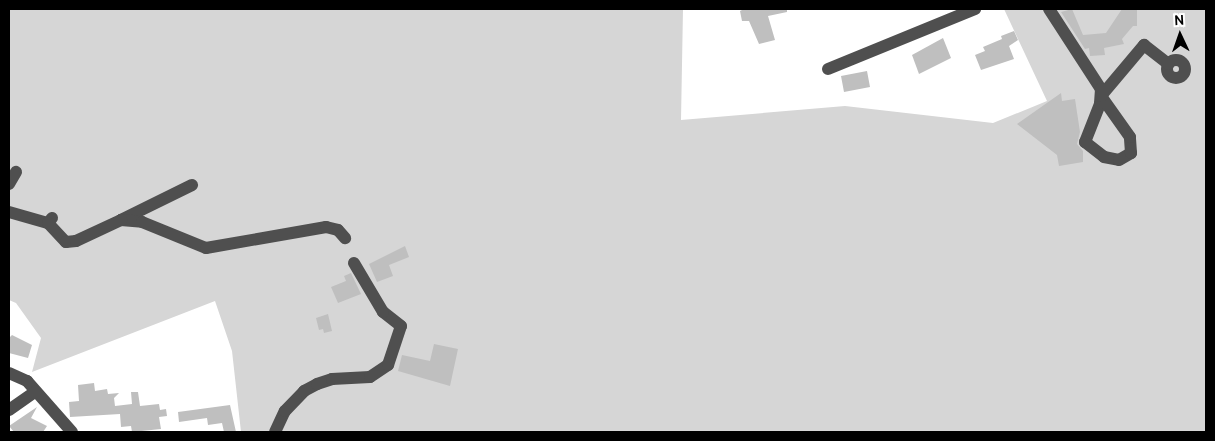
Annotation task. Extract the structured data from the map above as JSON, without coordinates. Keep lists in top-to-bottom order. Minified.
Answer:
{"north":"top"}
